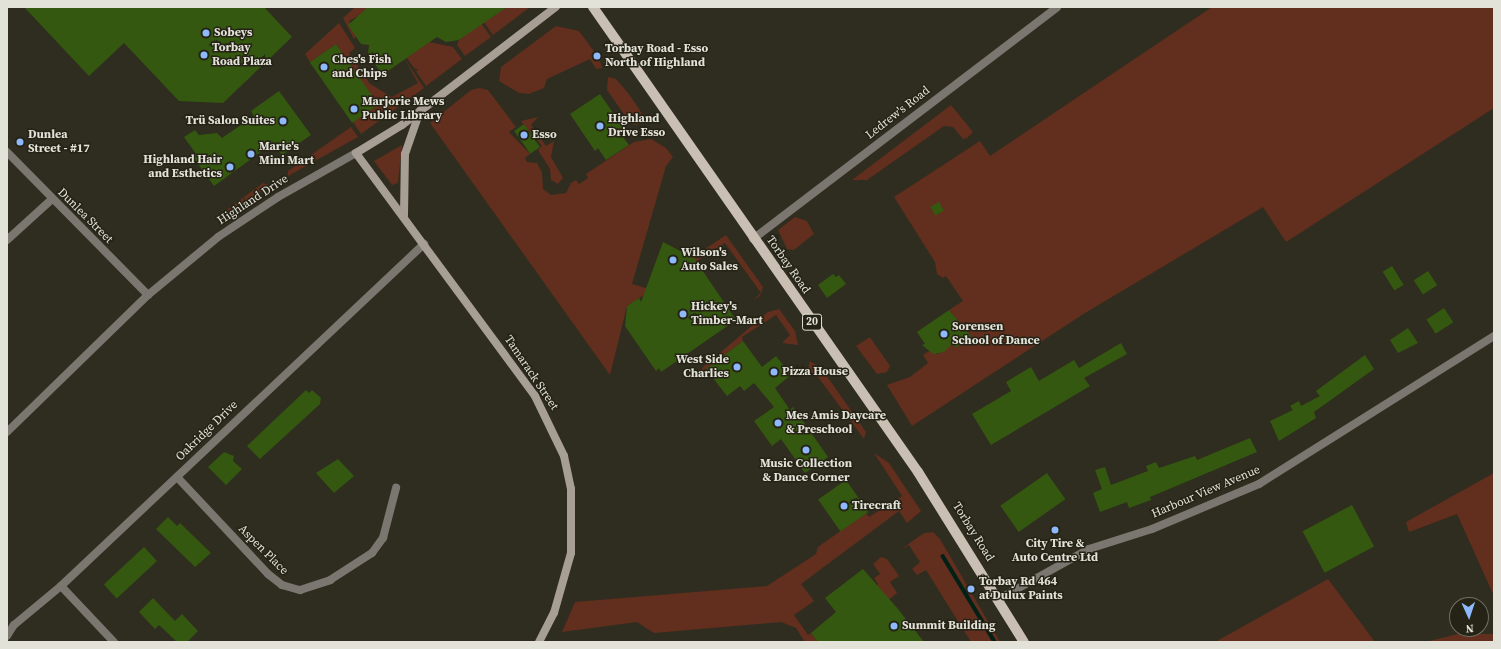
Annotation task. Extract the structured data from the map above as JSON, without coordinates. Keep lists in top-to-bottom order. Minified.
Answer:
{"streets":{"main road":["Torbay Road","20"],"street":["Ledrew's Road","Highland Drive","Dunlea Street","Tamarack Street","Oakridge Drive","Harbour View Avenue","Aspen Place"]},"crossings":[["Ledrew's Road","Torbay Road"],["Highland Drive","Dunlea Street"],["Highland Drive","Tamarack Street"],["Torbay Road","Harbour View Avenue"],["Tamarack Street","Oakridge Drive"],["Oakridge Drive","Aspen Place"]],"places":["Sobeys","Torbay Road Plaza","Torbay Road - Esso North of Highland","Ches's Fish and Chips","Marjorie Mews Public Library","Trü Salon Suites","Highland Drive Esso","Esso","Dunlea Street - #17","Marie's Mini Mart","Highland Hair and Esthetics","Wilson's Auto Sales","Hickey's Timber-Mart","Sorensen School of Dance","West Side Charlies","Pizza House","Mes Amis Daycare & Preschool","Music Collection & Dance Corner","Tirecraft","City Tire & Auto Centre Ltd","Torbay Rd 464 at Dulux Paints","Summit Building"],"north":"bottom"}
